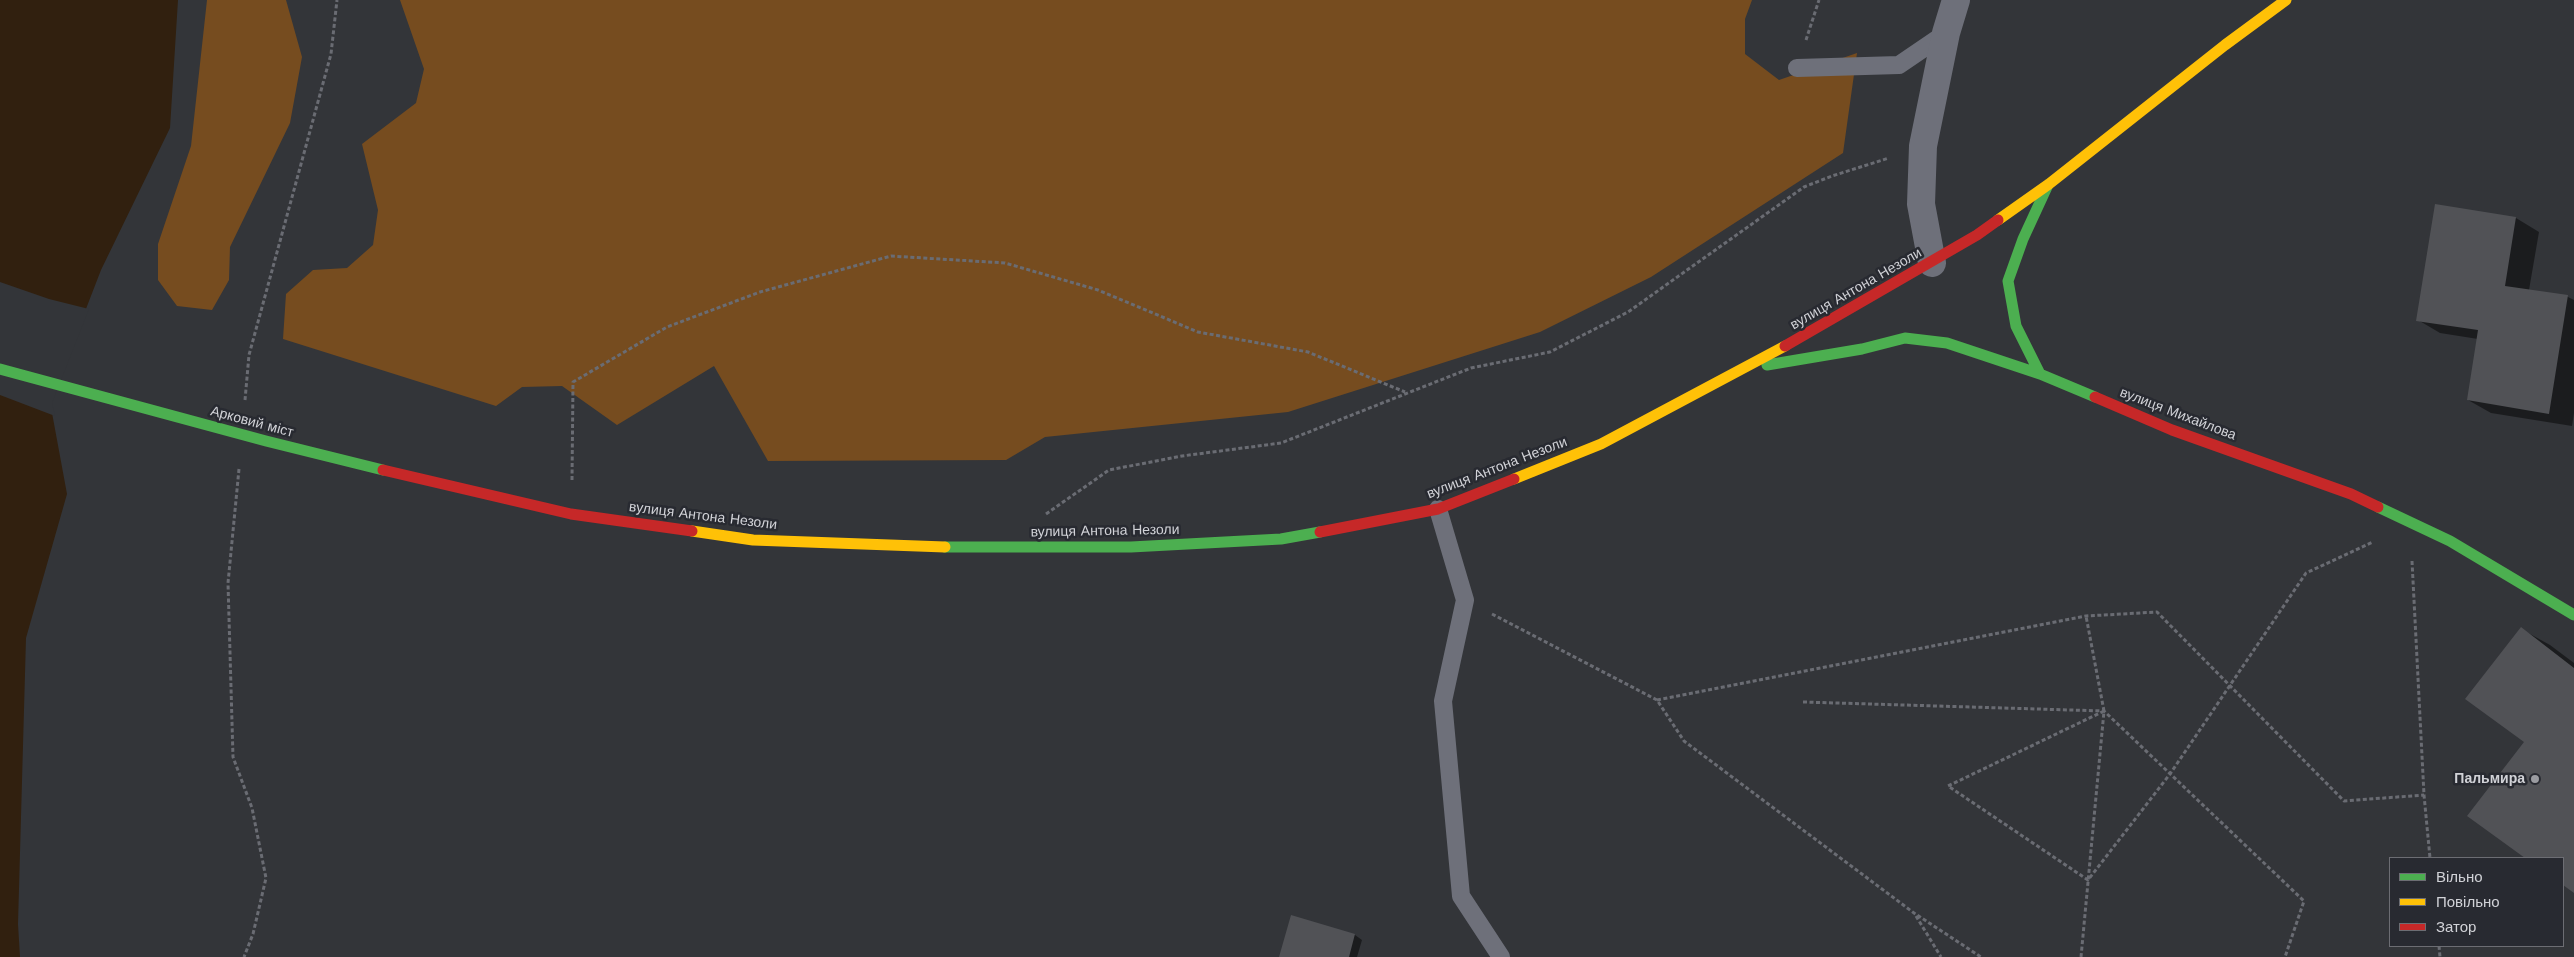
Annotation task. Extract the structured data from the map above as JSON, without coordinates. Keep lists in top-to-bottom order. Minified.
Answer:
{"streets":{"main road":["вулиця Антона Незоли","вулиця Михайлова","Арковий міст"]},"crossings":[["вулиця Антона Незоли","вулиця Михайлова"],["вулиця Антона Незоли","Арковий міст"]],"places":["Пальмира"],"legend":["Вільно","Повільно","Затор"]}
